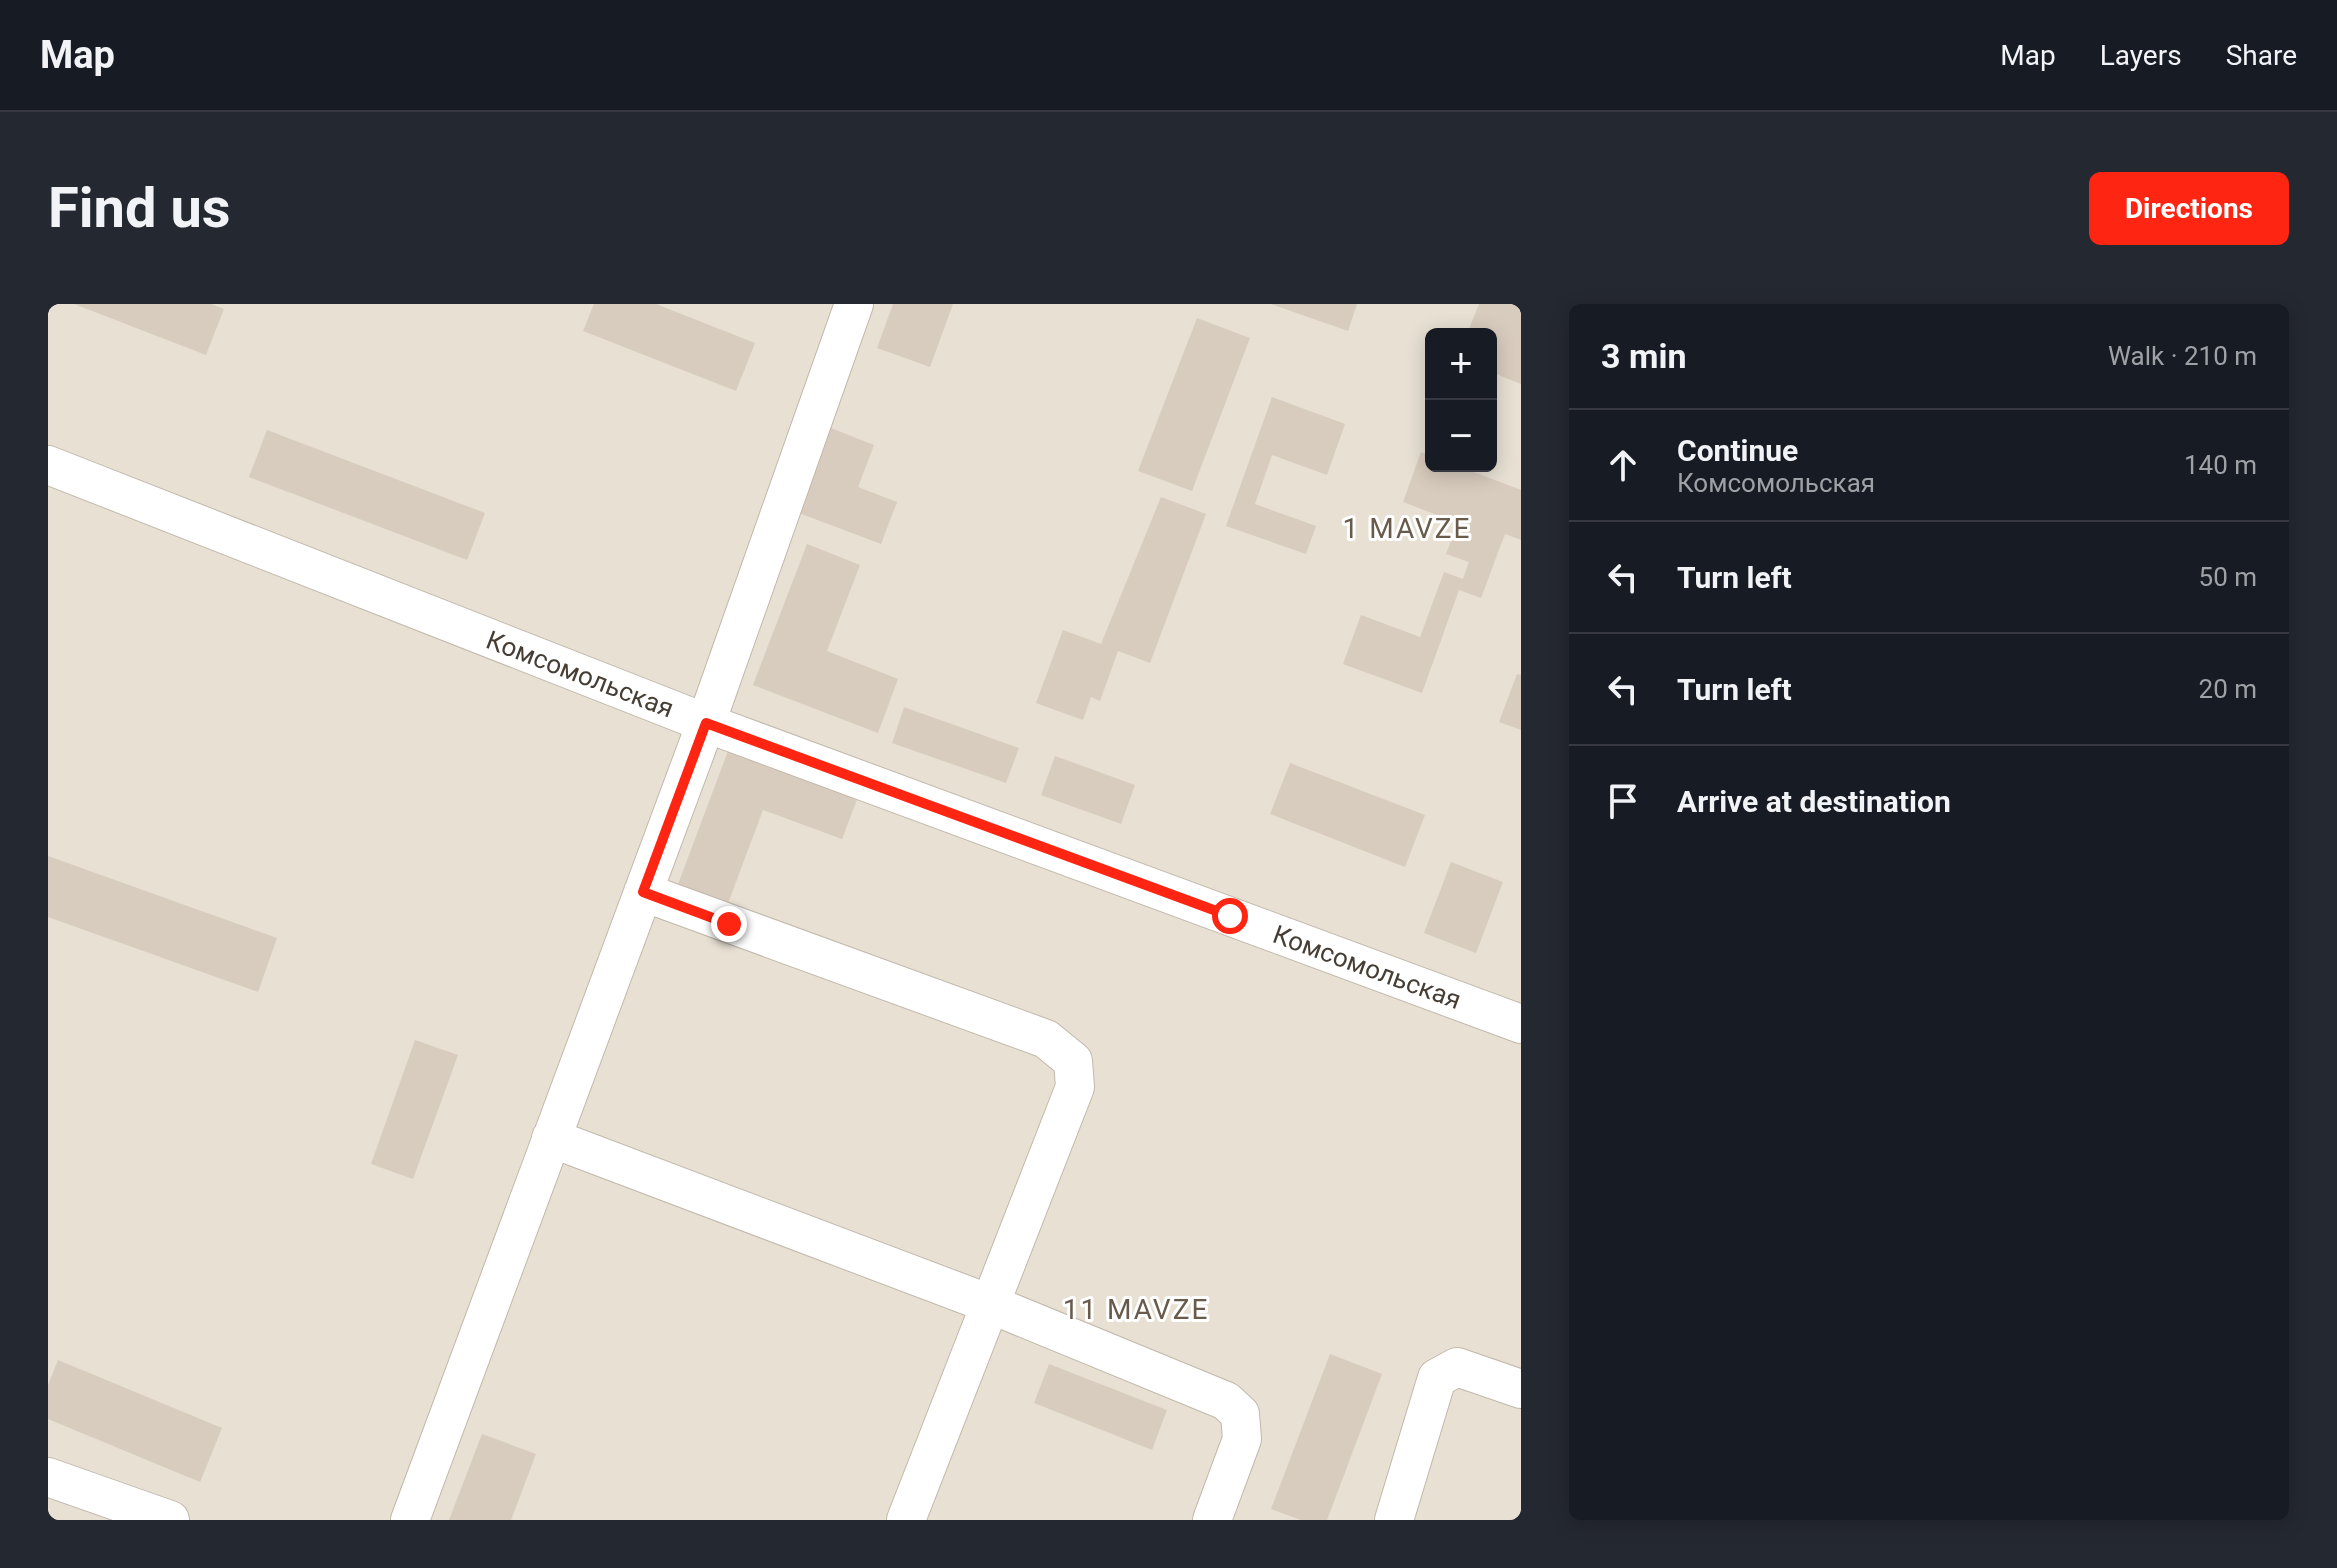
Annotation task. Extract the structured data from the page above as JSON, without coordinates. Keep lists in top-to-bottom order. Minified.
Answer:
{"streets":{"street":["Комсомольская"]},"districts":["1 MAVZE","11 MAVZE"],"page":{"header":"Map","nav":["Map","Layers","Share"],"buttons":"Directions","title":"Find us","heading":["3 min","Walk · 210 m"],"map_buttons":["+","−"],"list":[["Continue","Комсомольская","140 m"],["Turn left","50 m"],["Turn left","20 m"],"Arrive at destination"]}}
